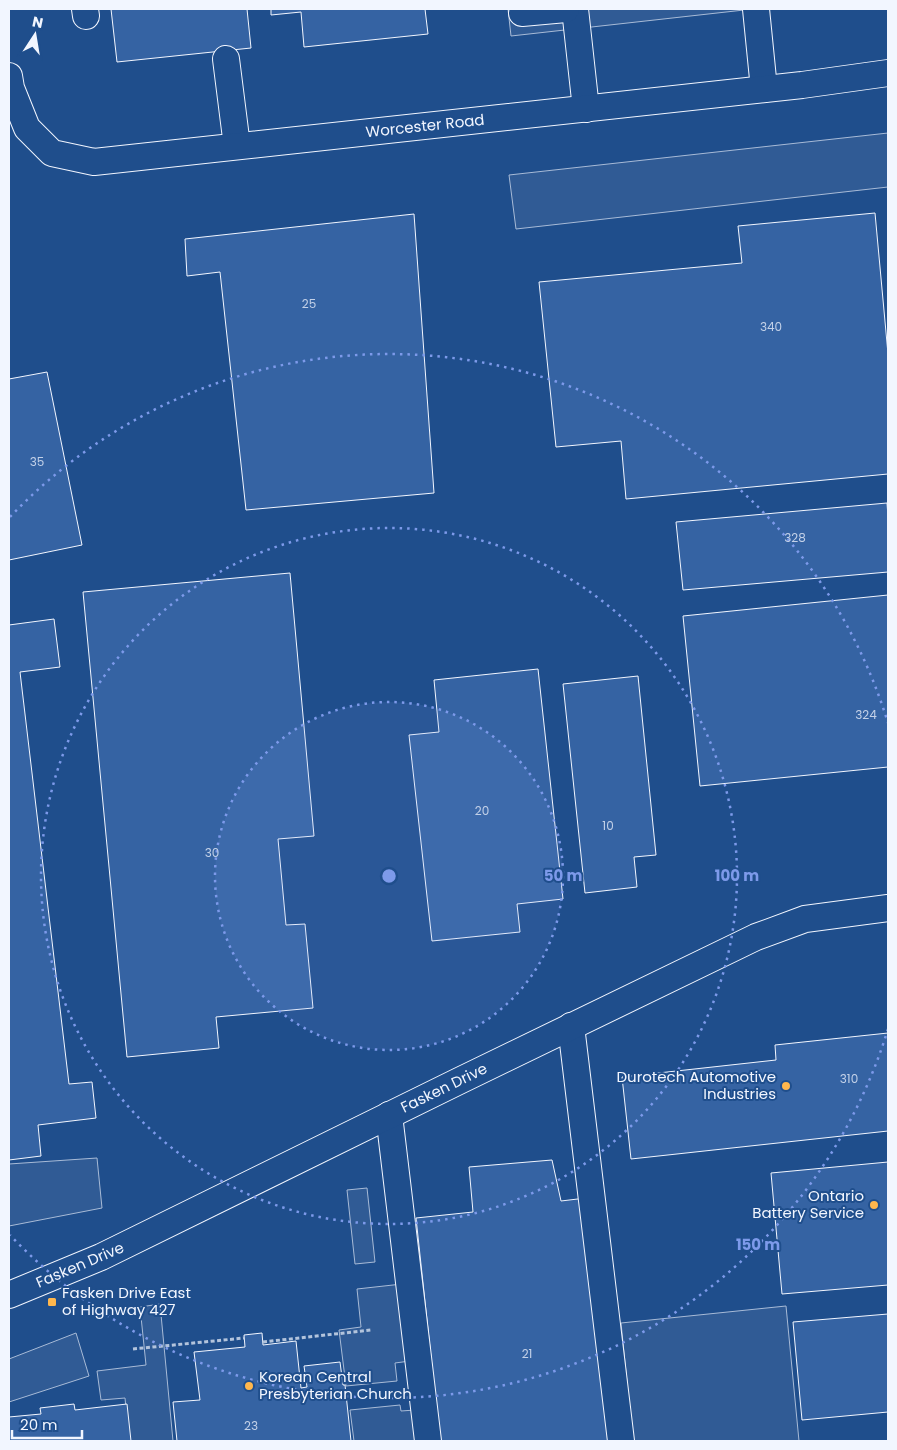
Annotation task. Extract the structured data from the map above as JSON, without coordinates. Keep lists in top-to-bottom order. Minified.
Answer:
{"streets":{"street":["Worcester Road","Fasken Drive"]},"places":{"other":["Durotech Automotive Industries","Ontario Battery Service","Korean Central Presbyterian Church"],"transit":["Fasken Drive East of Highway 427"]},"house_numbers":["25","340","35","328","324","20","10","30","310","21","23"],"scale_bar":"20 m","north":"top","rings":["50 m","100 m","150 m"]}
